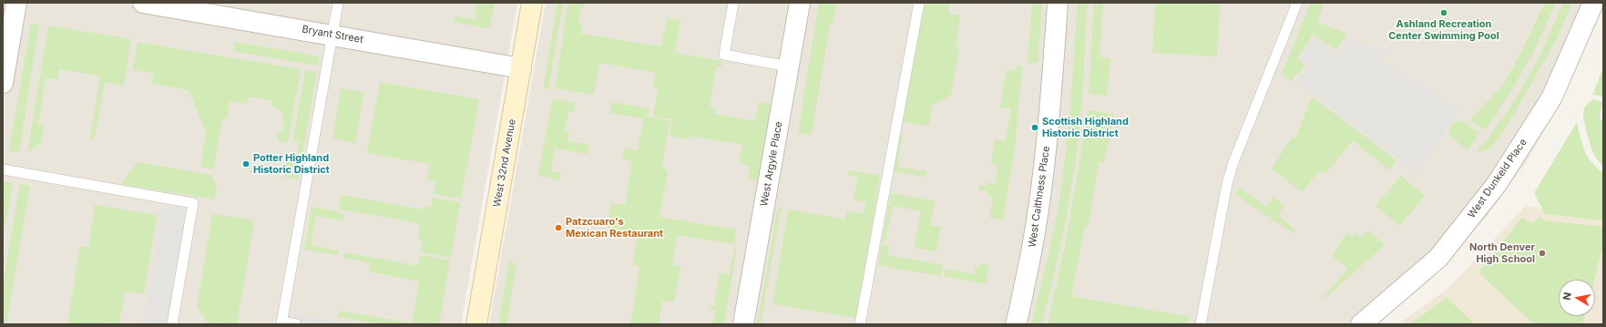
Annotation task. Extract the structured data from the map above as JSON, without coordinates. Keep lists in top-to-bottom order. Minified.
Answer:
{"streets":{"street":["Bryant Street","West 32nd Avenue","West Argyle Place","West Dunkeld Place","West Caithness Place"]},"crossings":[["Bryant Street","West 32nd Avenue"]],"places":["Ashland Recreation Center Swimming Pool","Scottish Highland Historic District","Potter Highland Historic District","Patzcuaro's Mexican Restaurant","North Denver High School"],"north":"left"}
